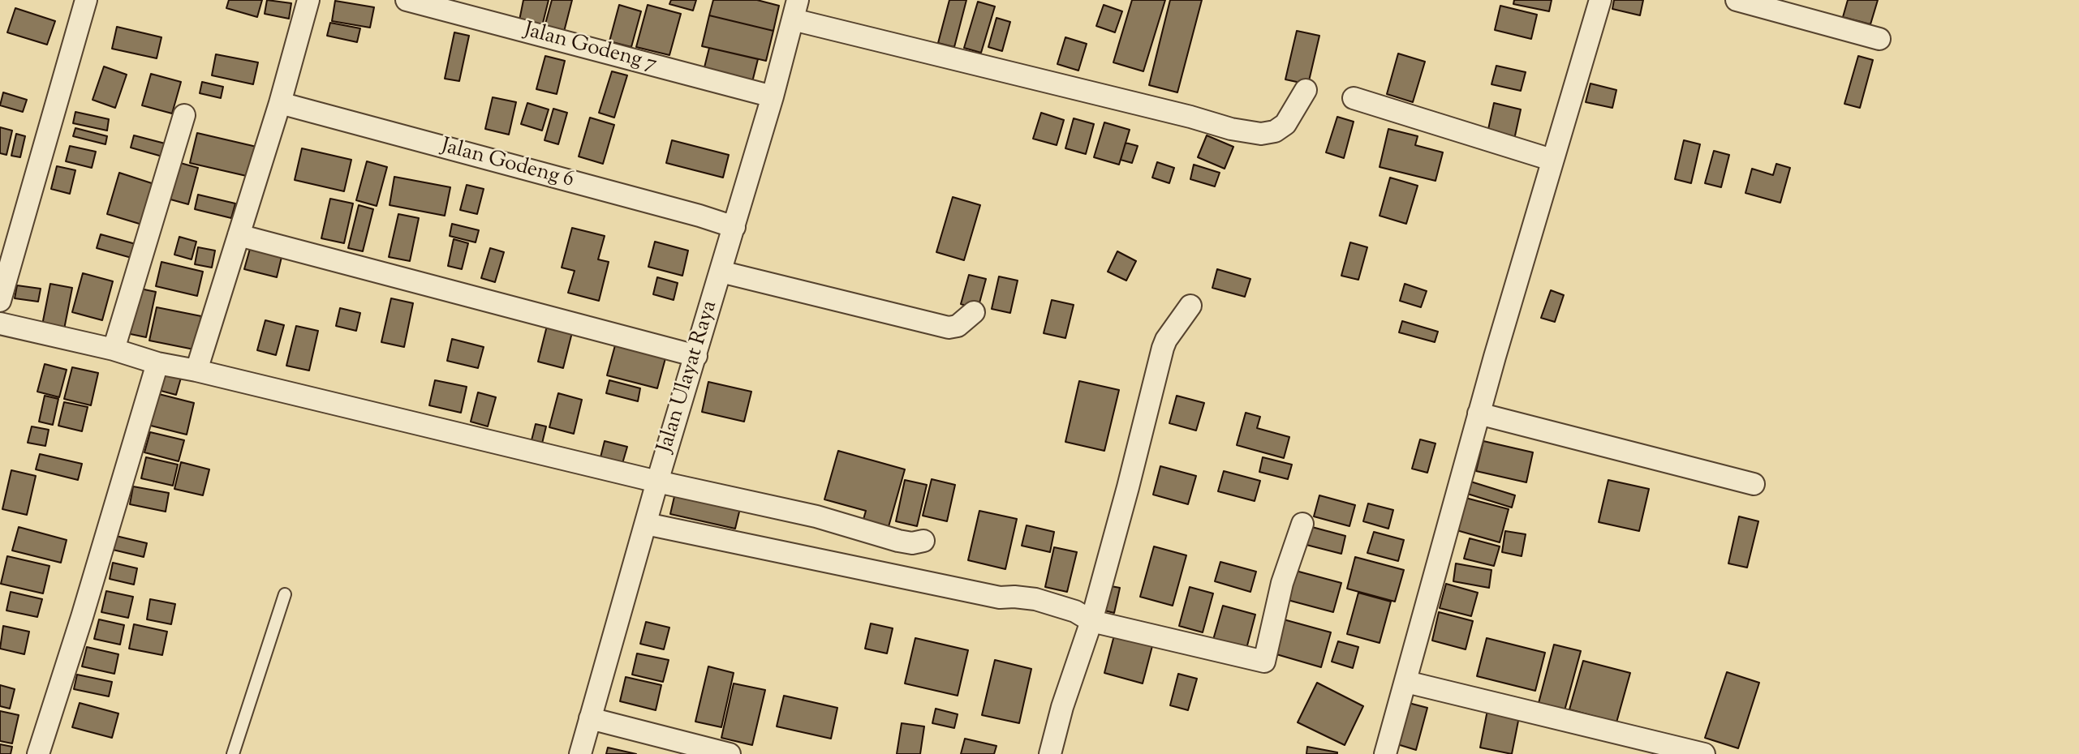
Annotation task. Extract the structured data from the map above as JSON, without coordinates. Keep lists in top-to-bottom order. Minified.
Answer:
{"streets":{"street":["Jalan Godeng 7","Jalan Godeng 6","Jalan Ulayat Raya"]},"crossings":[["Jalan Godeng 7","Jalan Ulayat Raya"],["Jalan Godeng 6","Jalan Ulayat Raya"]]}
